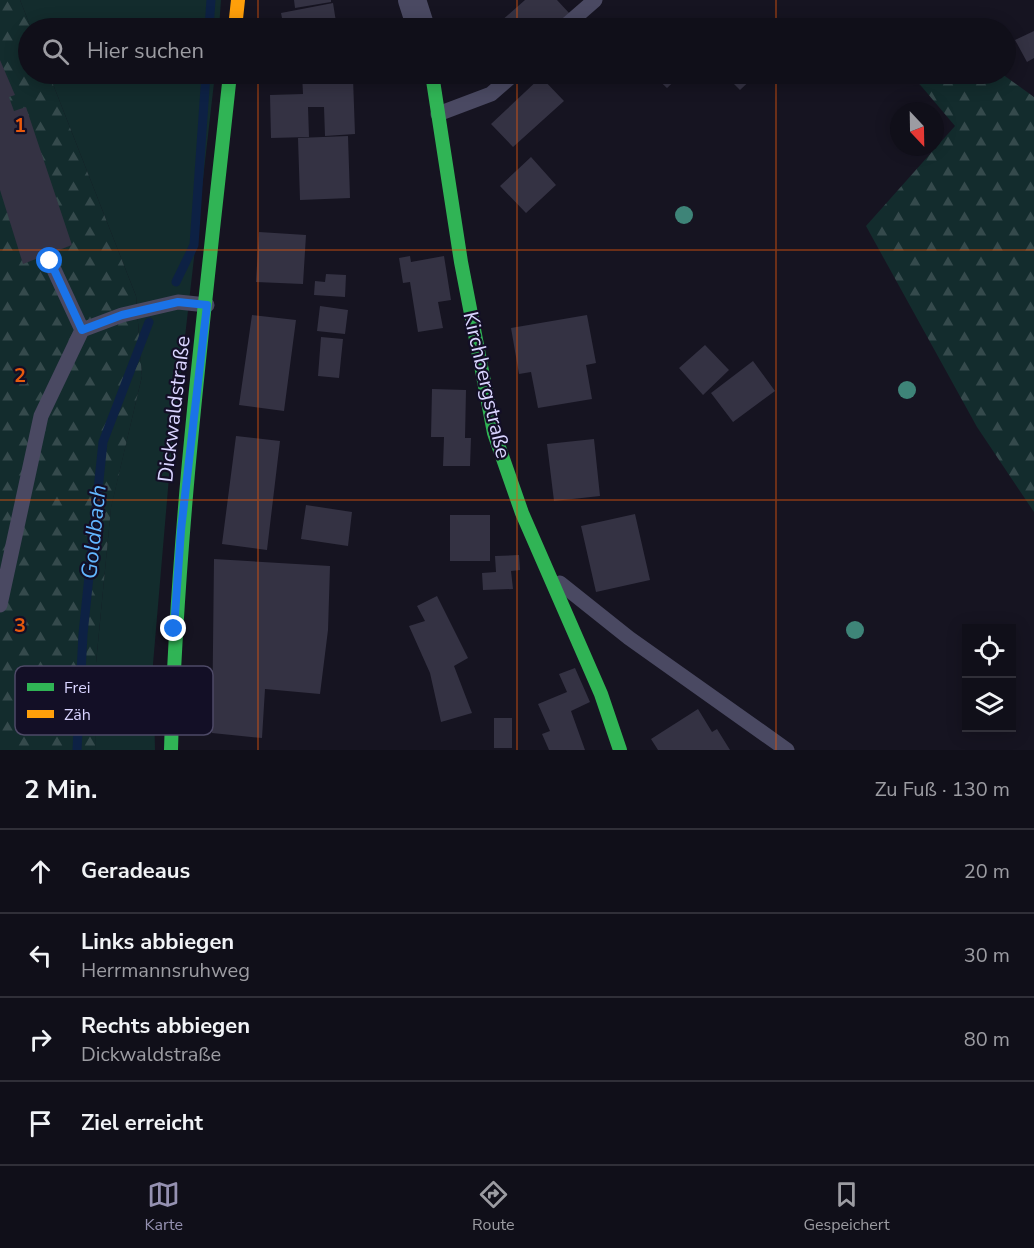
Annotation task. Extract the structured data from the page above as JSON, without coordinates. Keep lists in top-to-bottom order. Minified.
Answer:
{"streets":{"street":["Kirchbergstraße","Dickwaldstraße"]},"water":["Goldbach"],"legend":["Frei","Zäh"],"north":"bottom","page":{"search":"Hier suchen","heading":["2 Min.","Zu Fuß · 130 m"],"list":[["Geradeaus","20 m"],["Links abbiegen","Herrmannsruhweg","30 m"],["Rechts abbiegen","Dickwaldstraße","80 m"],"Ziel erreicht"],"nav":["Karte","Route","Gespeichert"]},"grid":{"rows":["1","2","3"]}}
